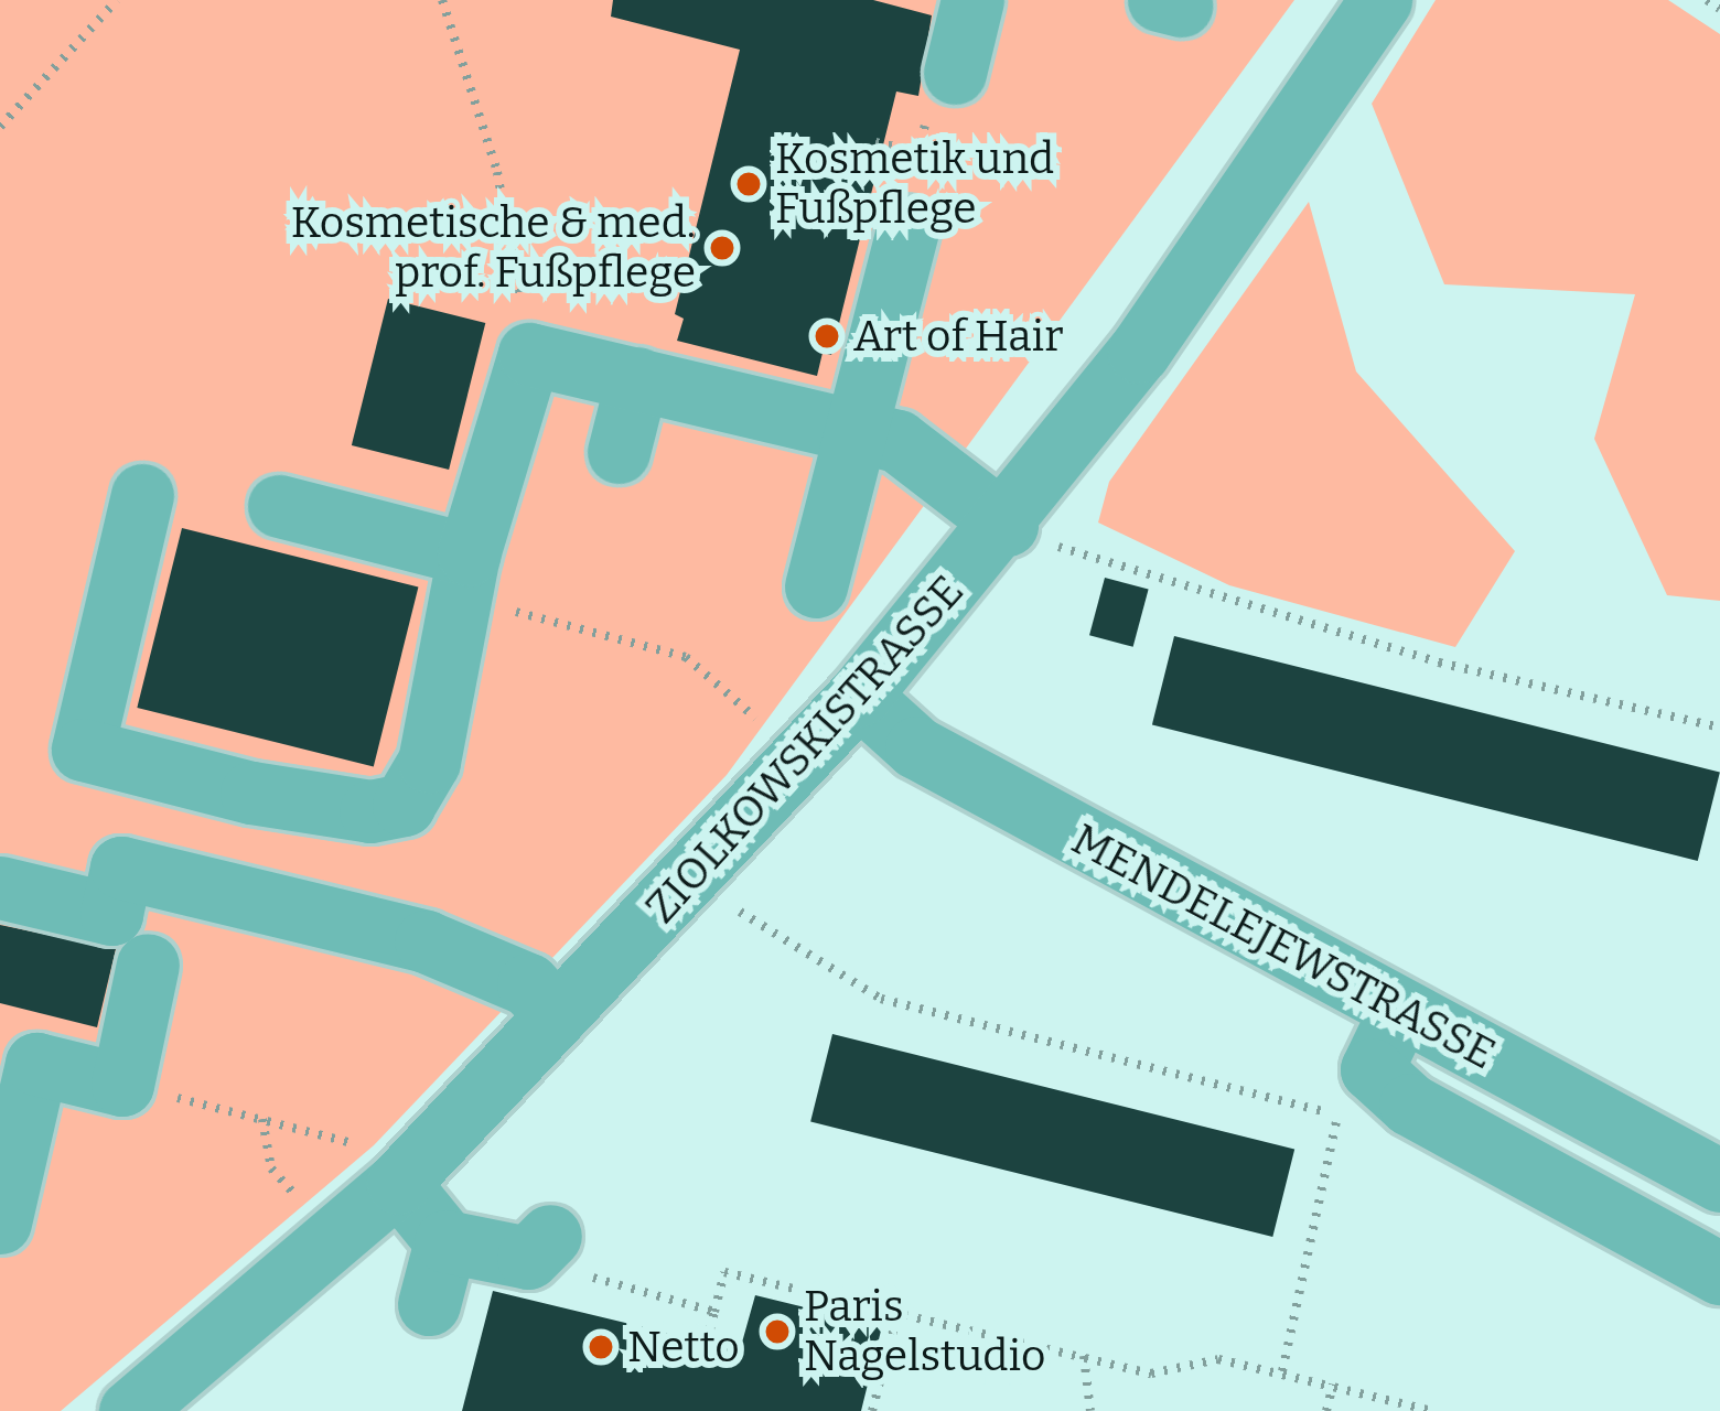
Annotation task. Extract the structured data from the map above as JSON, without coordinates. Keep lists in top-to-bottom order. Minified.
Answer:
{"streets":{"street":["ZIOLKOWSKISTRASSE","MENDELEJEWSTRASSE"]},"crossings":[["ZIOLKOWSKISTRASSE","MENDELEJEWSTRASSE"]],"places":["Kosmetik und Fußpflege","Kosmetische & med. prof. Fußpflege","Art of Hair","Paris Nagelstudio","Netto"]}
